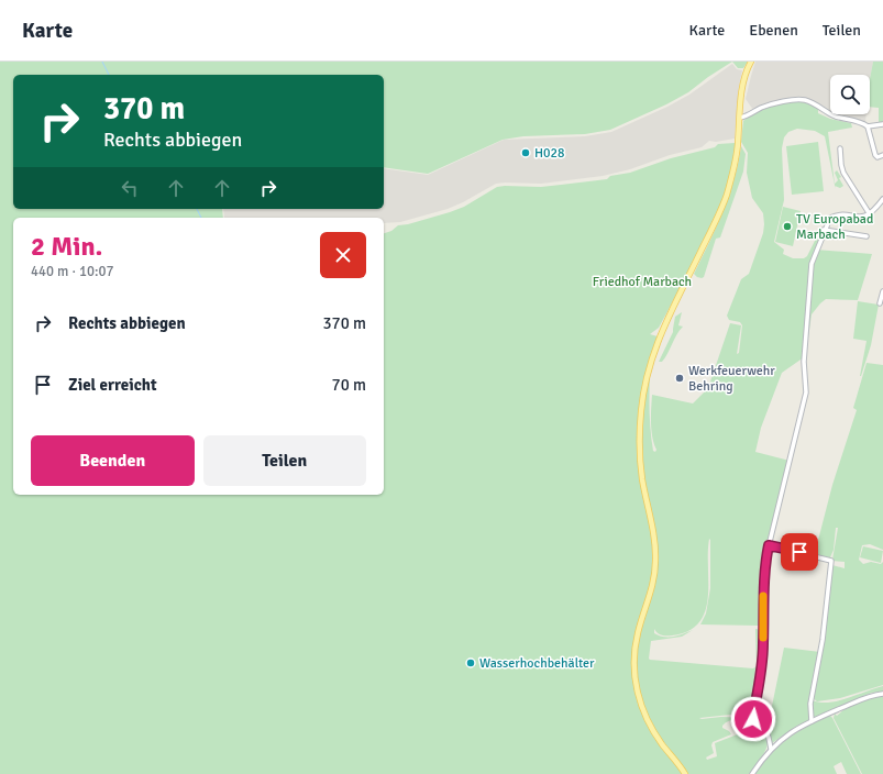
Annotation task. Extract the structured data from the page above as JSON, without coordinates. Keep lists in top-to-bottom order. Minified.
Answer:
{"parks":["Friedhof Marbach"],"places":["H028","TV Europabad Marbach","Werkfeuerwehr Behring","Wasserhochbehälter"],"page":{"header":"Karte","nav":["Karte","Ebenen","Teilen"],"turn":["370 m","Rechts abbiegen"],"heading":["2 Min.","440 m · 10:07"],"list":[{"name":"Rechts abbiegen","value":"370 m"},{"name":"Ziel erreicht","value":"70 m"}],"buttons":["Beenden","Teilen"]}}
